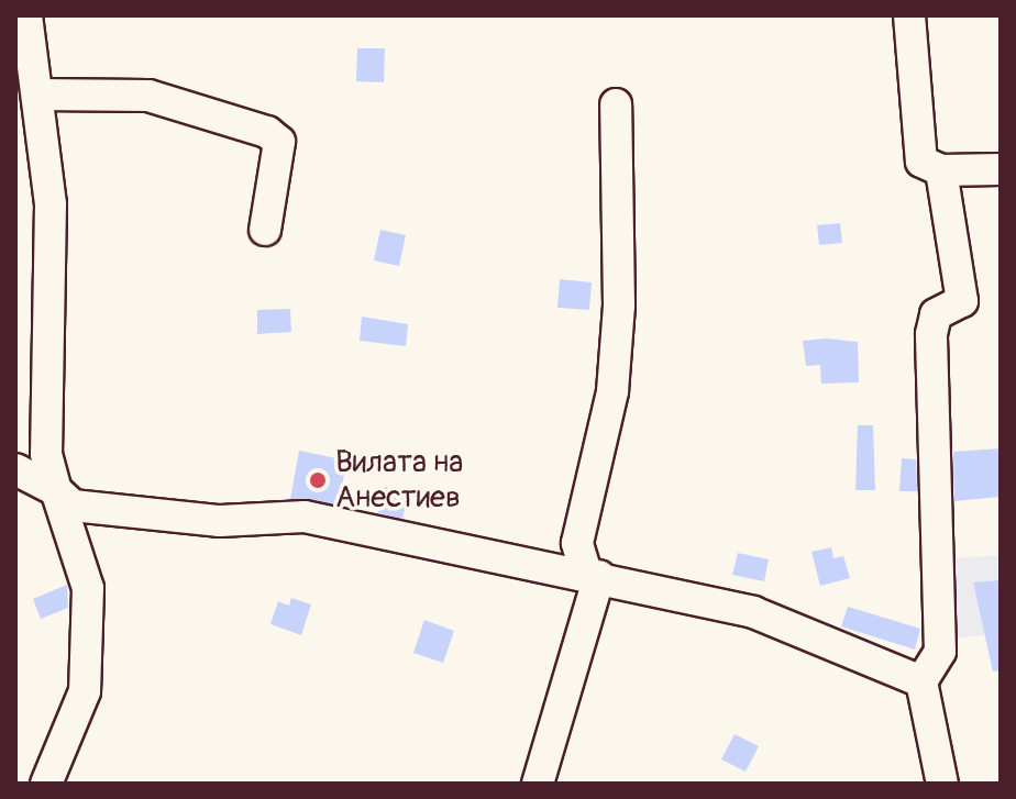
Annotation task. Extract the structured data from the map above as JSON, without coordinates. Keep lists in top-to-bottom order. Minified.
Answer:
{"places":["Вилата на Анестиев"]}
